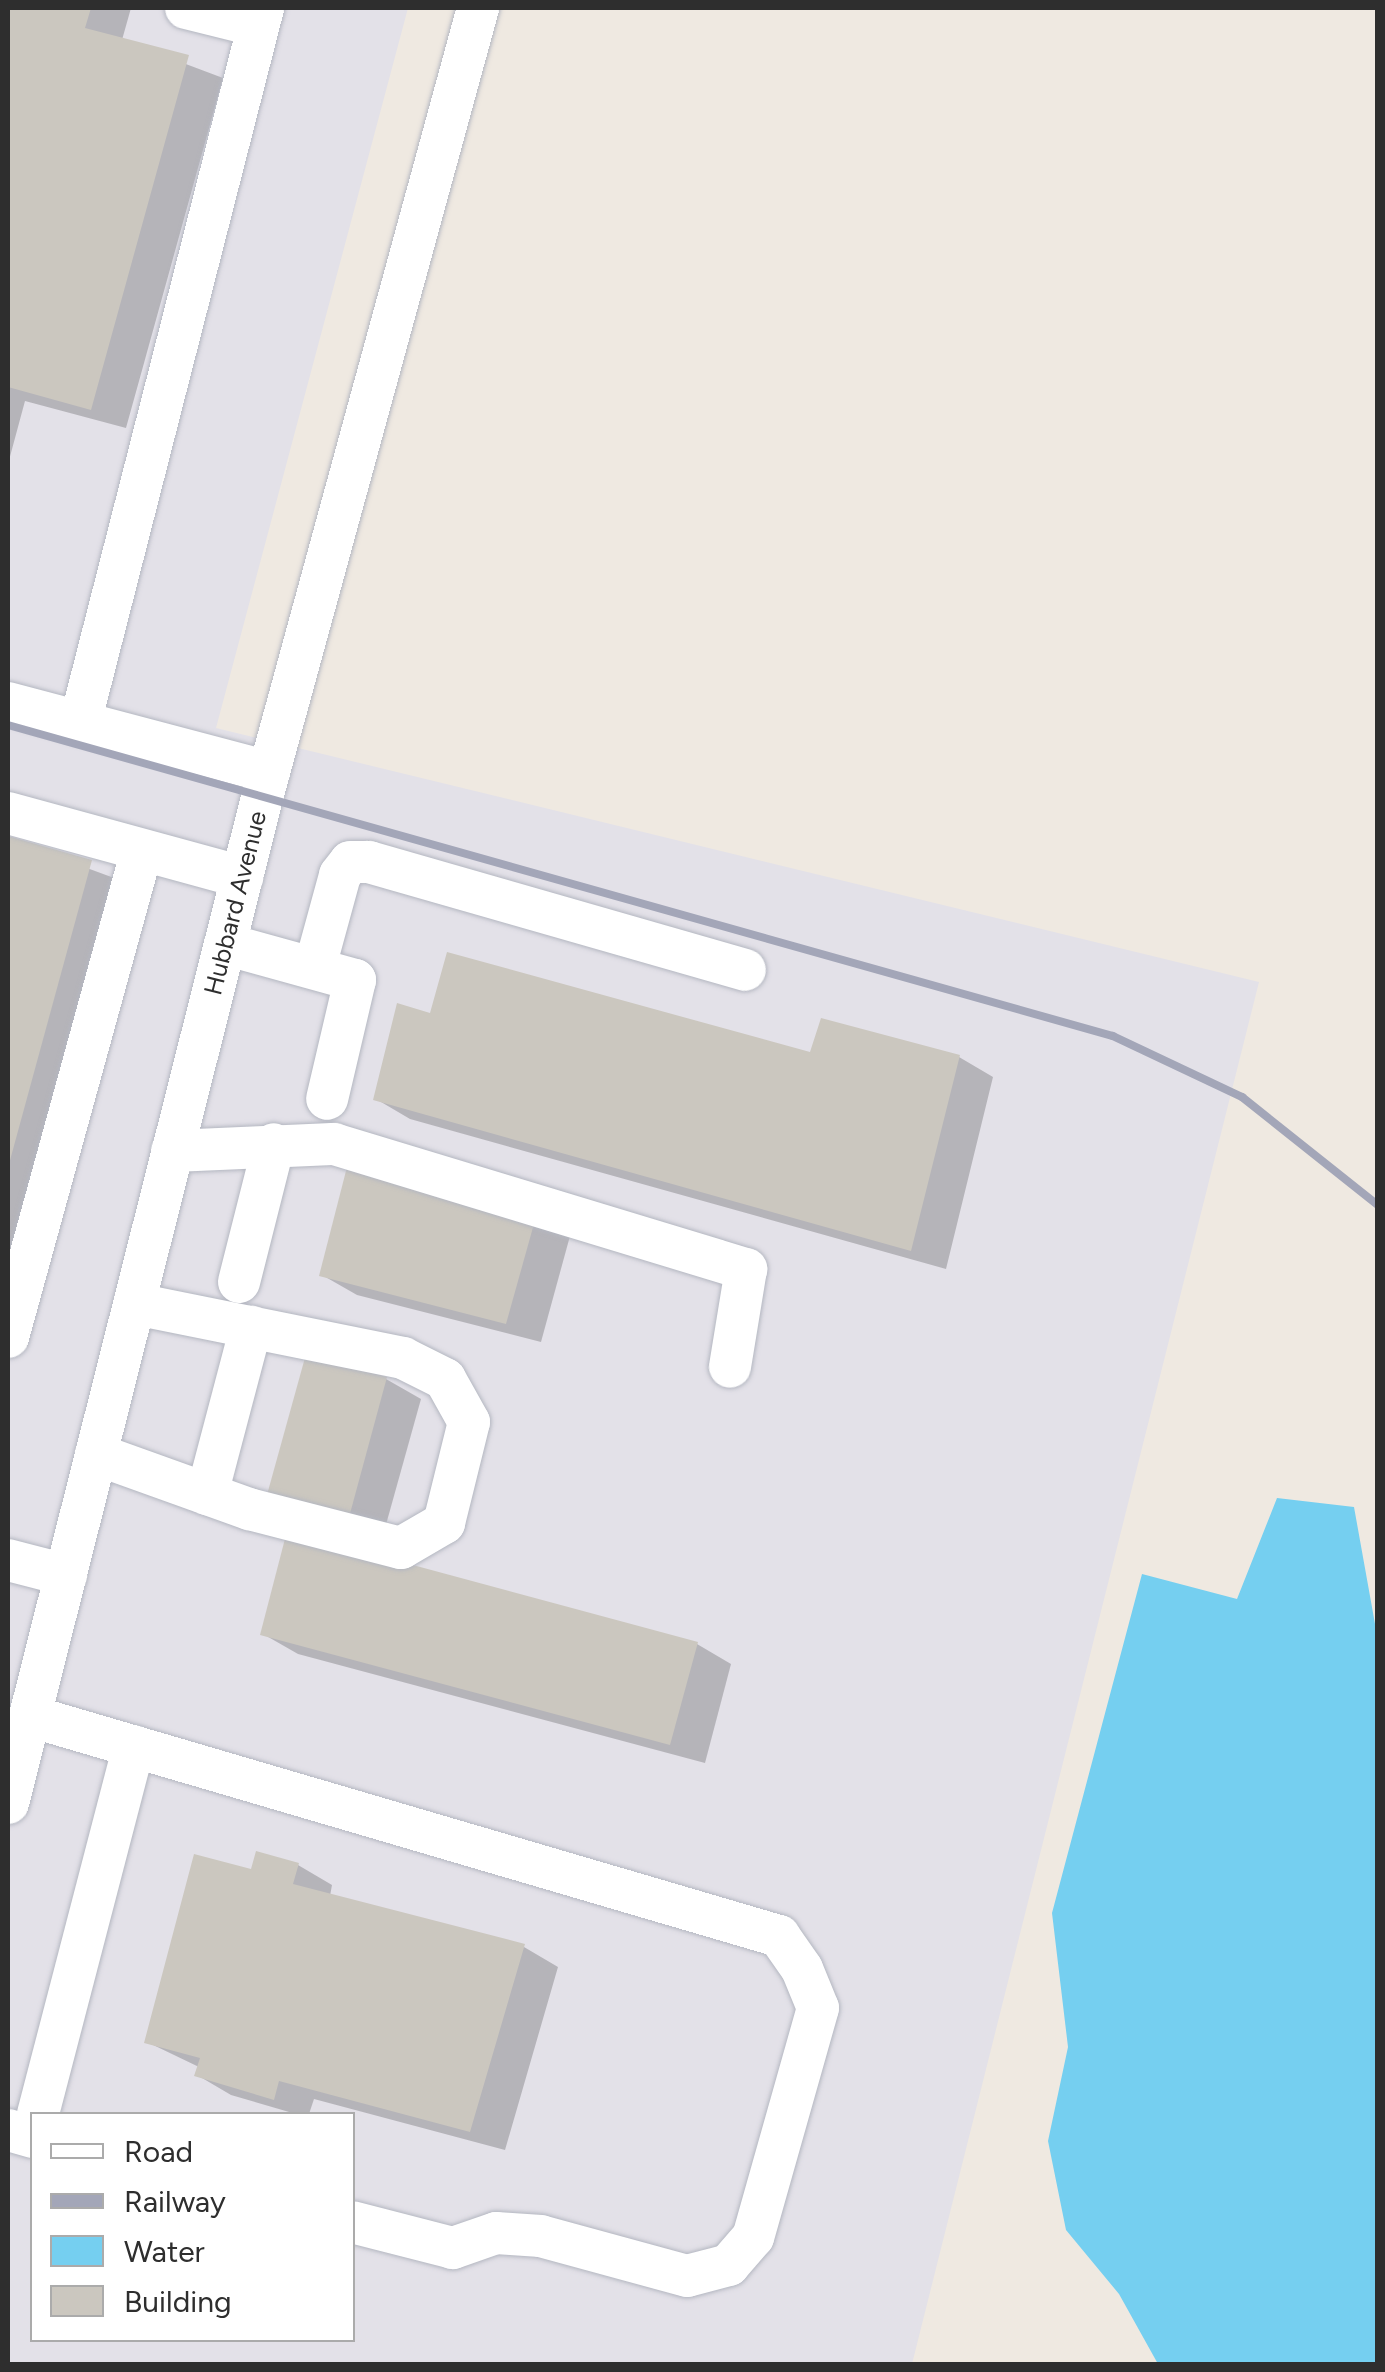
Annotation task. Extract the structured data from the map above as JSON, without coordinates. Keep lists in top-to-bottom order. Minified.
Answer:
{"streets":{"street":["Hubbard Avenue"]},"legend":["Road","Railway","Water","Building"]}
